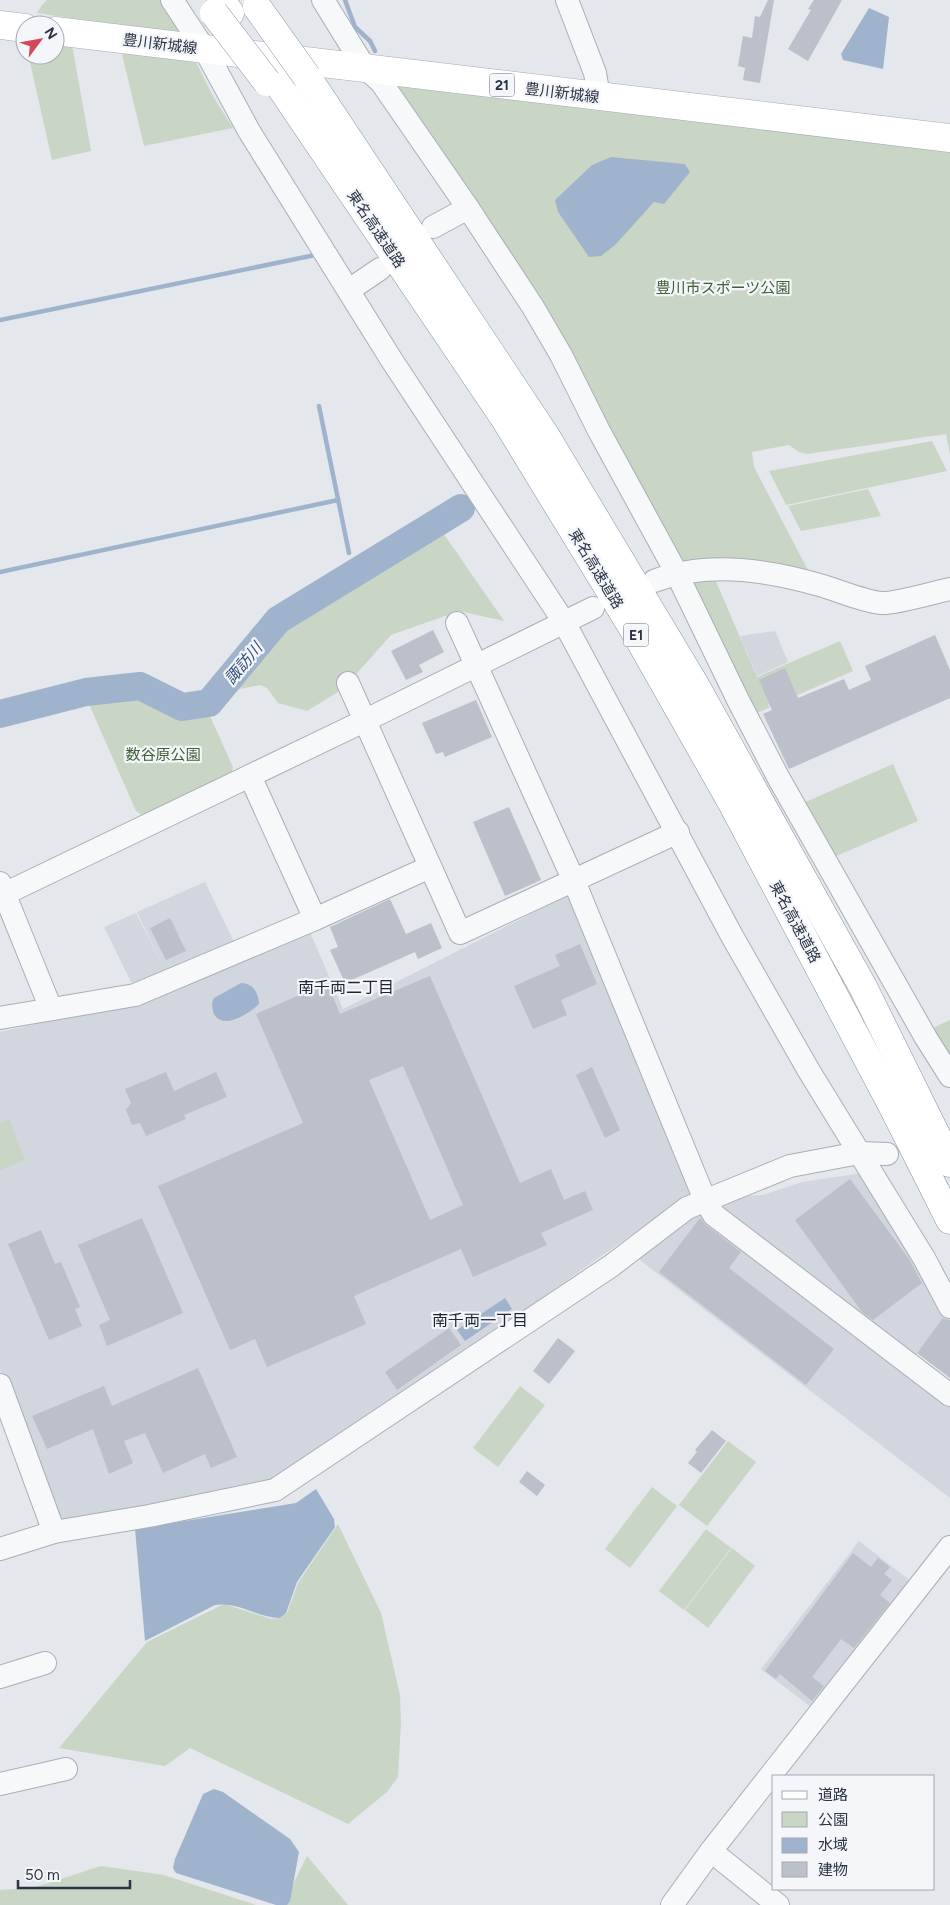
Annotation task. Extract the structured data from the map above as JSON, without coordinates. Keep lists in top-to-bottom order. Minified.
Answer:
{"streets":{"main road":["豊川新城線","21","東名高速道路","E1"]},"districts":["南千両二丁目","南千両一丁目"],"water":["諏訪川"],"parks":["豊川市スポーツ公園","数谷原公園"],"legend":["道路","公園","水域","建物"],"scale_bar":"50 m","north":"top right"}
